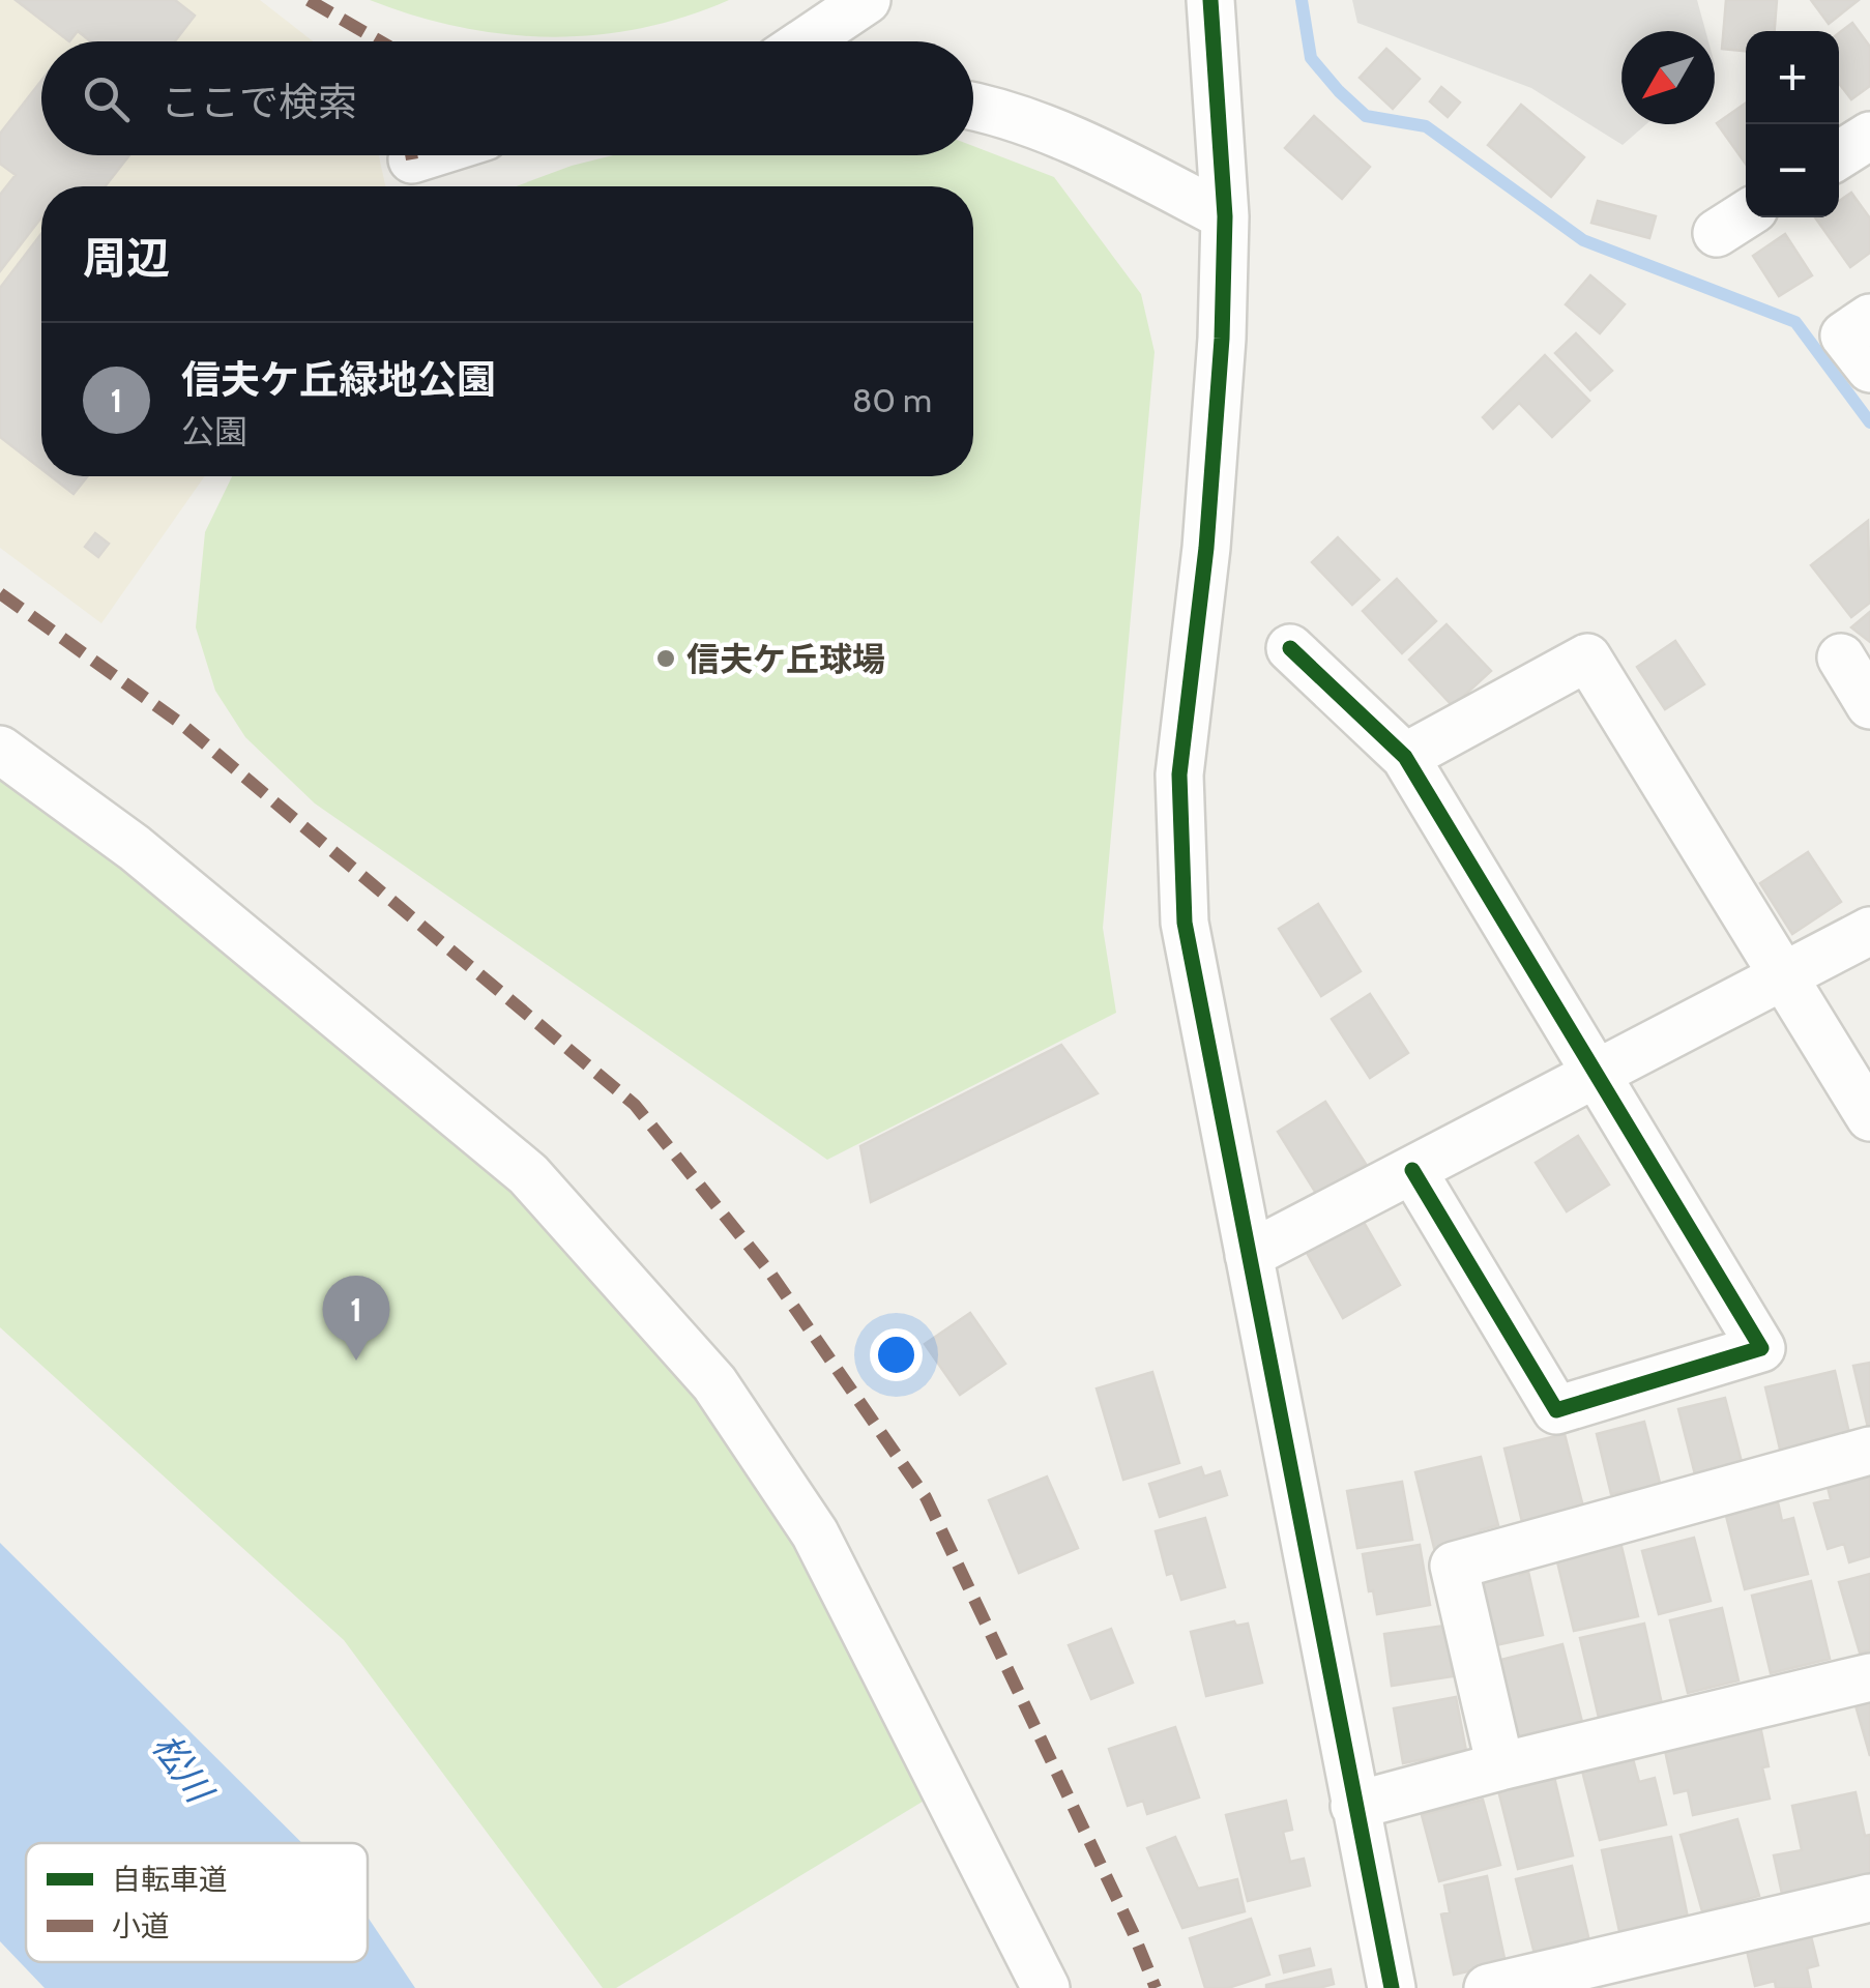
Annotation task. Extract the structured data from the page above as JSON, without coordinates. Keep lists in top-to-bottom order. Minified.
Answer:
{"water":["松川"],"places":["信夫ケ丘球場"],"legend":["自転車道","小道"],"north":"bottom left","page":{"map_buttons":["+","−"],"search":"ここで検索","heading":"周辺","list":[{"mark":"1","name":"信夫ケ丘緑地公園","note":"公園","value":"80 m"}],"pins":"1"}}
